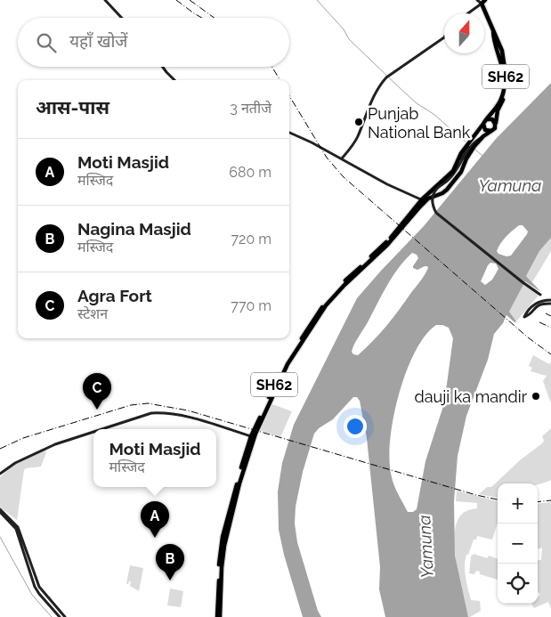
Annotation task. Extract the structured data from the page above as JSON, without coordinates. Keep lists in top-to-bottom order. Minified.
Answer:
{"streets":{"main road":["SH62"]},"water":["Yamuna"],"places":["Punjab National Bank","dauji ka mandir"],"north":"top","page":{"search":"यहाँ खोजें","heading":["आस-पास","3 नतीजे"],"list":[{"mark":"A","name":"Moti Masjid","note":"मस्जिद","value":"680 m"},{"mark":"B","name":"Nagina Masjid","note":"मस्जिद","value":"720 m"},{"mark":"C","name":"Agra Fort","note":"स्टेशन","value":"770 m"}],"pins":["C","A","B"],"popup":["Moti Masjid","मस्जिद"],"map_buttons":["+","−"]}}
